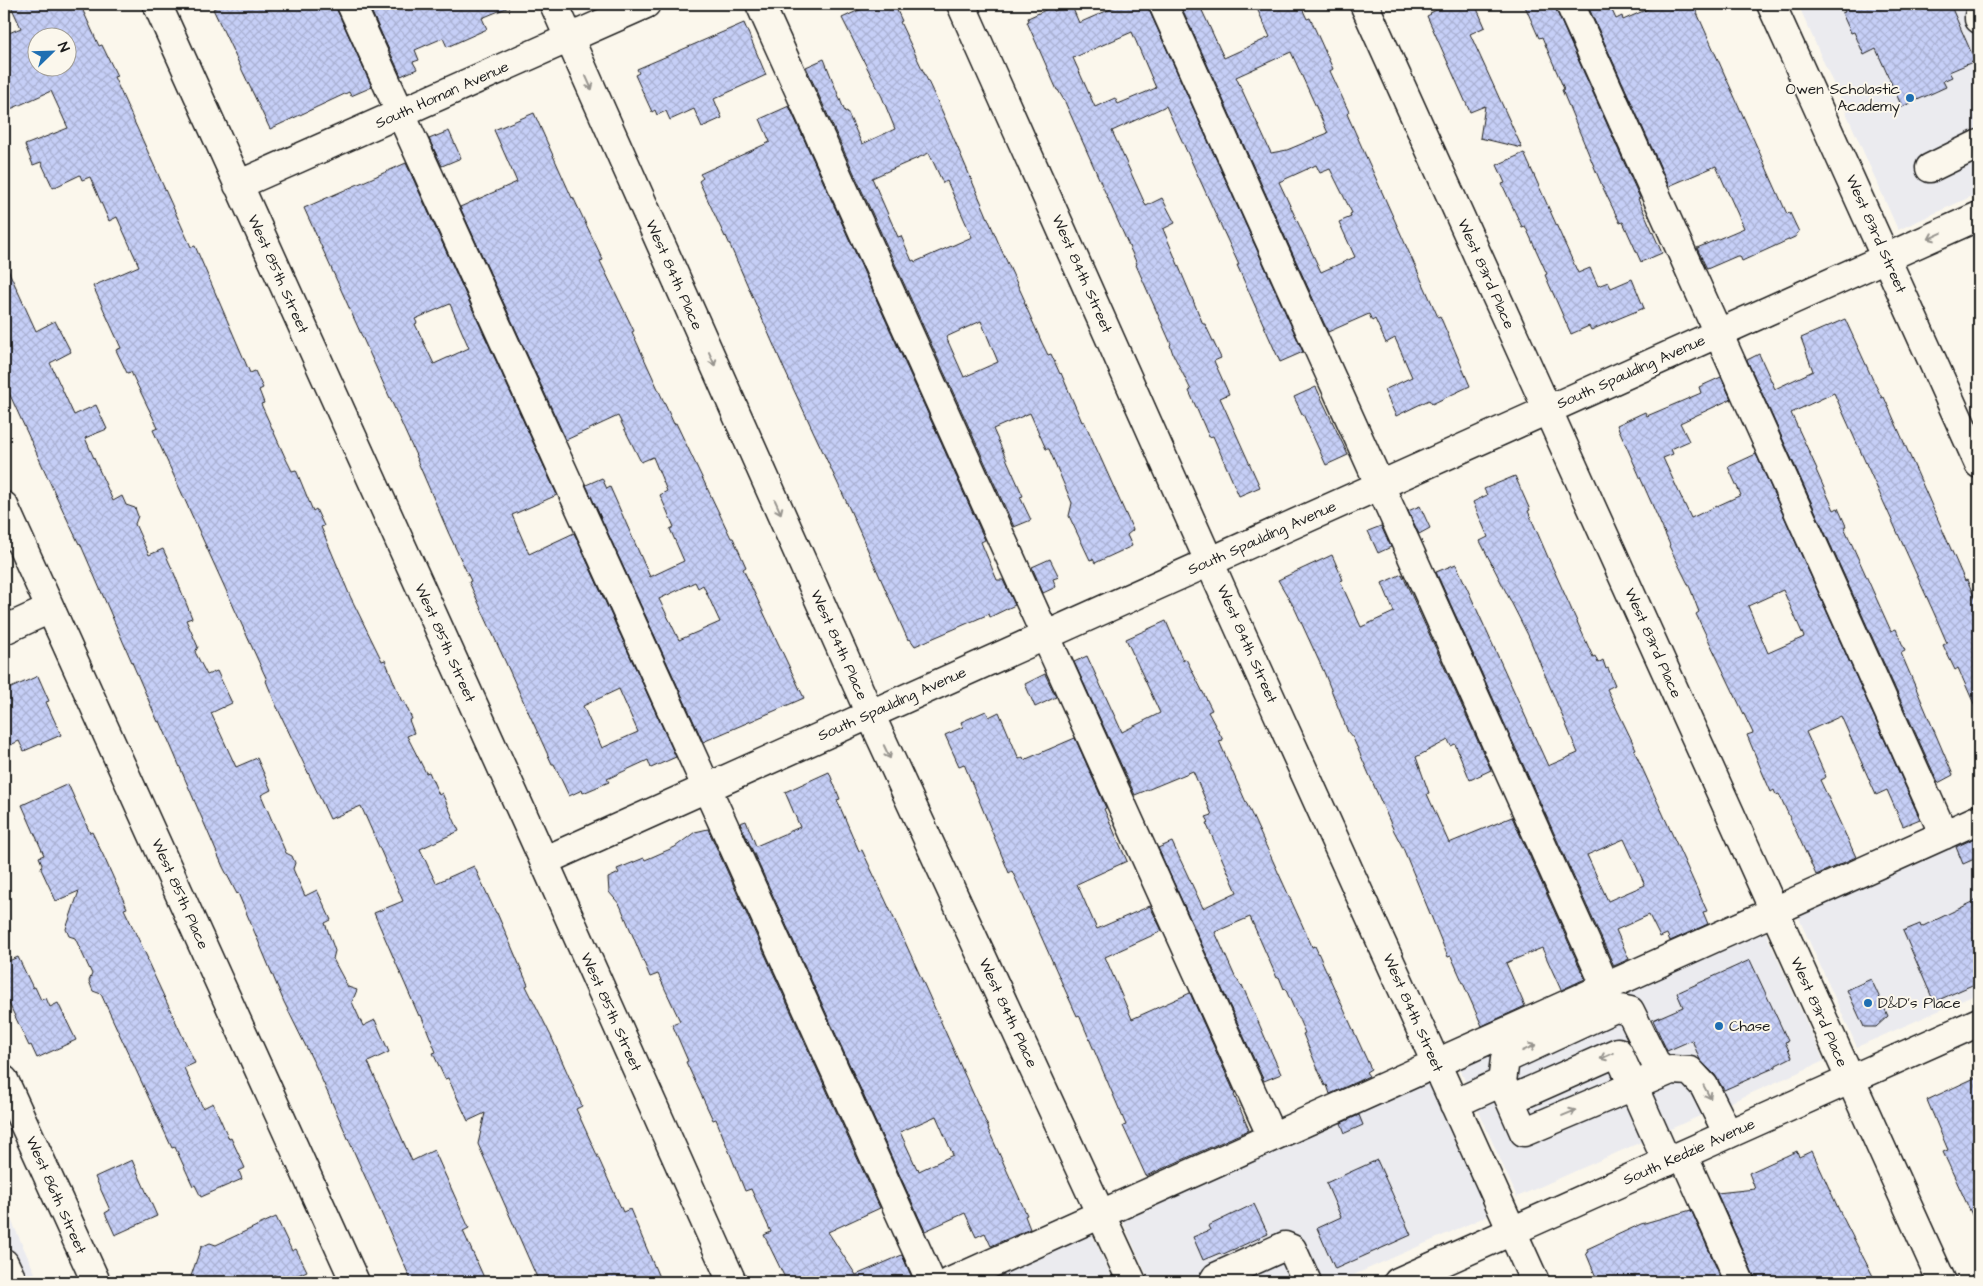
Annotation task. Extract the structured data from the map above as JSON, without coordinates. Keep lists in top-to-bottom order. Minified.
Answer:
{"streets":{"street":["South Homan Avenue","West 83rd Street","West 85th Street","West 84th Street","West 83rd Place","West 84th Place","South Spaulding Avenue","West 85th Place","South Kedzie Avenue","West 86th Street"]},"crossings":[["South Homan Avenue","West 85th Street"],["South Homan Avenue","West 84th Place"],["West 83rd Street","South Spaulding Avenue"],["West 85th Street","South Spaulding Avenue"],["West 84th Street","South Spaulding Avenue"],["West 84th Street","South Kedzie Avenue"],["West 83rd Place","South Spaulding Avenue"],["West 83rd Place","South Kedzie Avenue"],["West 84th Place","South Spaulding Avenue"]],"places":["Owen Scholastic Academy","D&D’s Place","Chase"],"north":"top right"}
